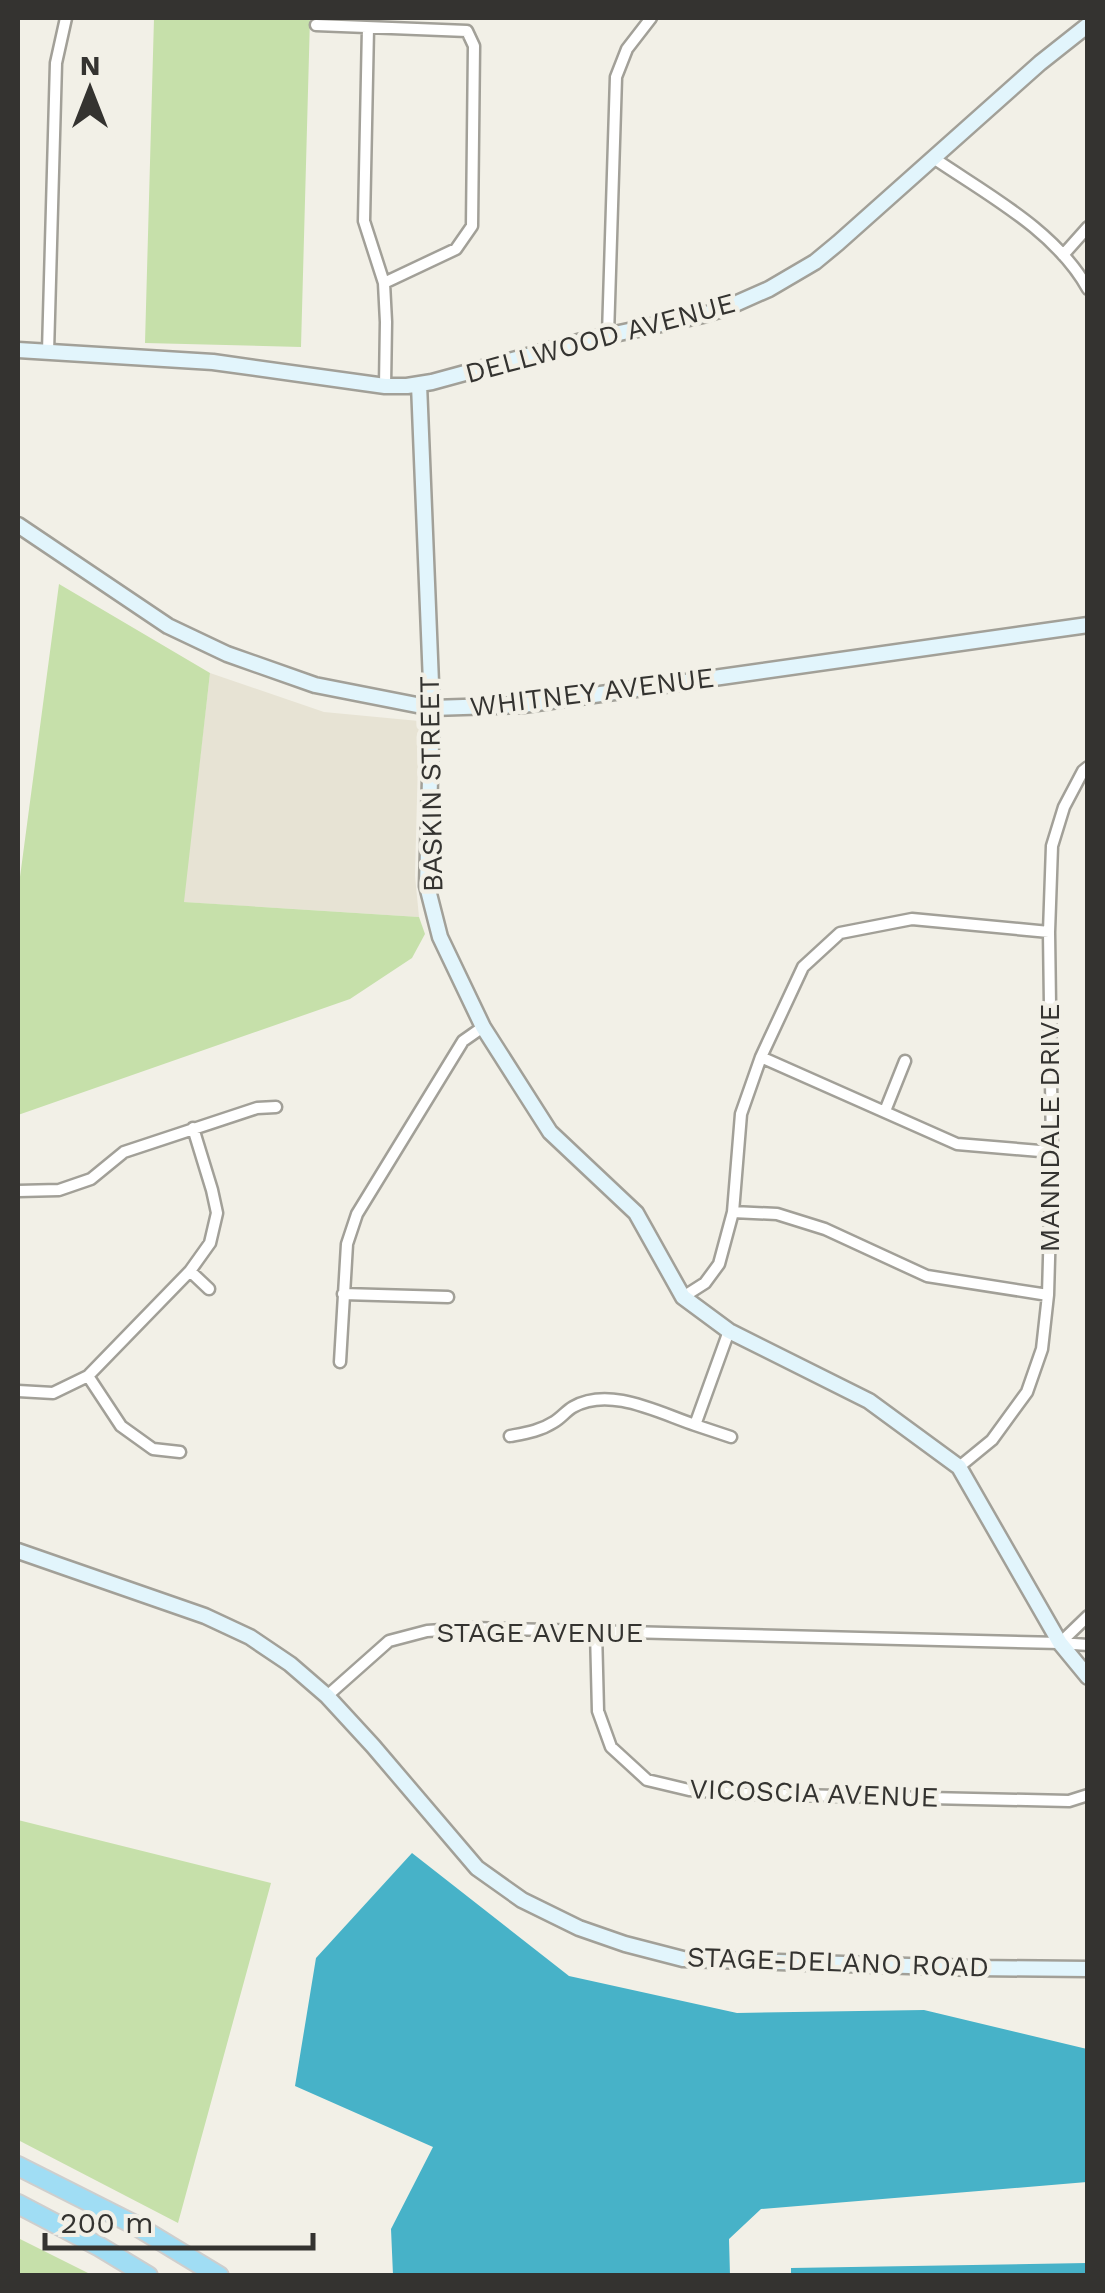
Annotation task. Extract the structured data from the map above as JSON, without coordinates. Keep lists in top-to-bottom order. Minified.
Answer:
{"streets":{"street":["DELLWOOD AVENUE","WHITNEY AVENUE","BASKIN STREET","MANNDALE DRIVE","STAGE AVENUE","VICOSCIA AVENUE","STAGE-DELANO ROAD"]},"crossings":[["DELLWOOD AVENUE","BASKIN STREET"],["WHITNEY AVENUE","BASKIN STREET"],["BASKIN STREET","MANNDALE DRIVE"],["BASKIN STREET","STAGE AVENUE"],["STAGE AVENUE","VICOSCIA AVENUE"],["STAGE AVENUE","STAGE-DELANO ROAD"]],"scale_bar":"200 m","north":"top"}
